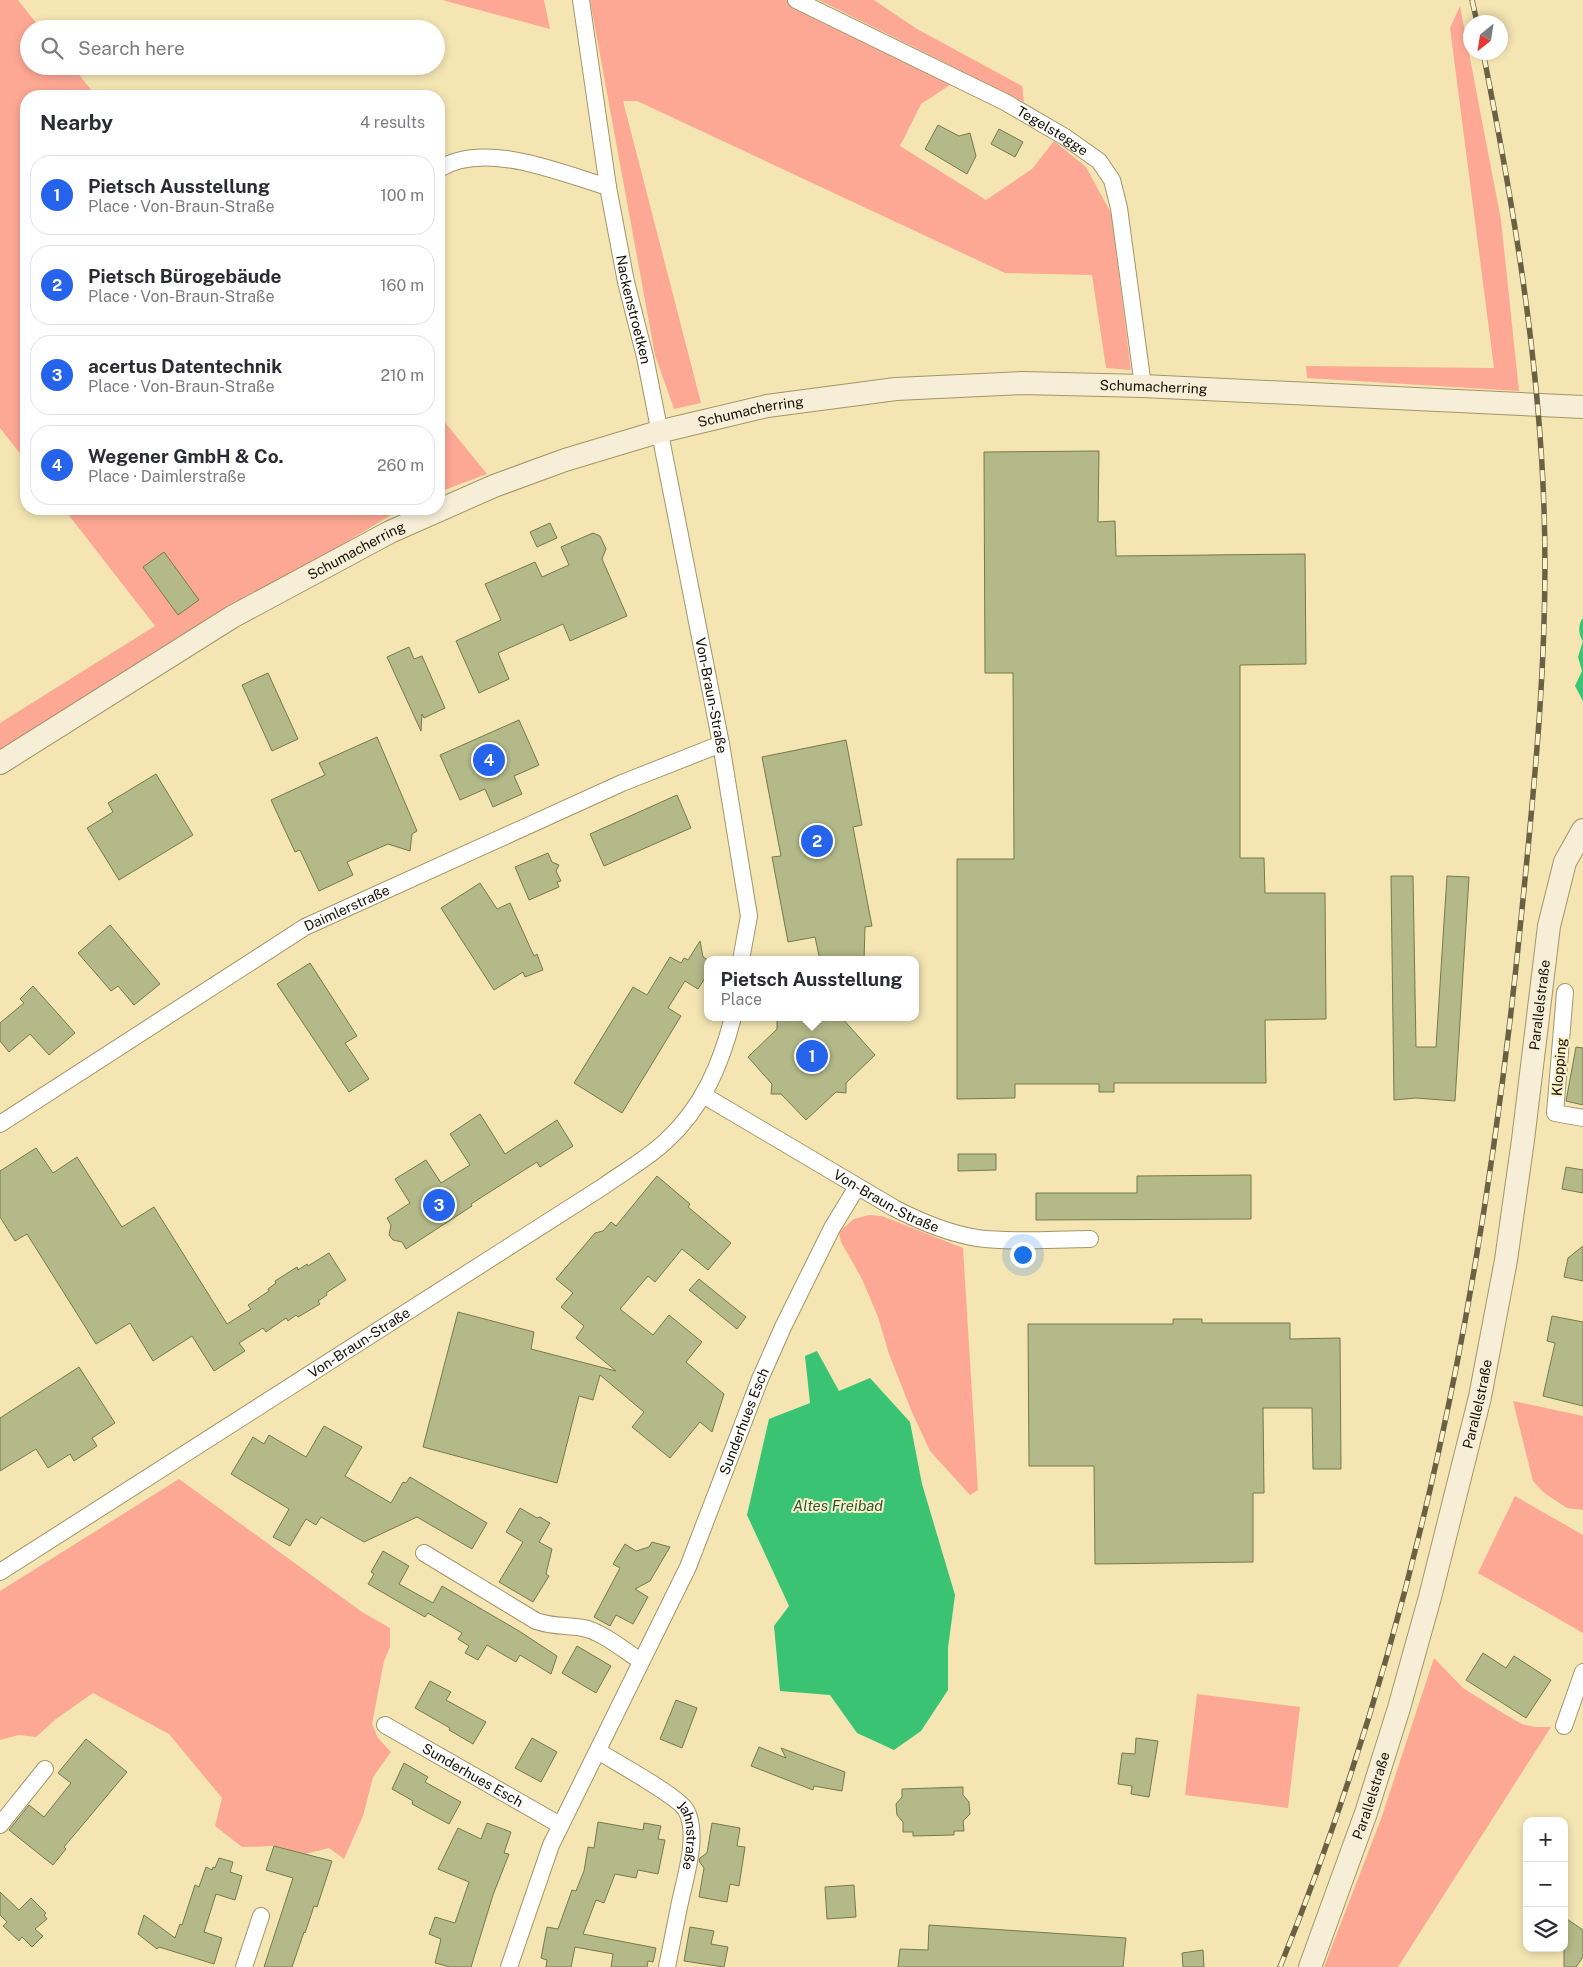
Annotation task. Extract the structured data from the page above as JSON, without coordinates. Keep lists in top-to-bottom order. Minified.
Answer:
{"streets":{"main road":["Schumacherring","Parallelstraße"],"street":["Tegelstegge","Nackenstroetken","Von-Braun-Straße","Daimlerstraße","Klopping","Sunderhues Esch","Jahnstraße"]},"crossings":[["Tegelstegge","Schumacherring"],["Nackenstroetken","Schumacherring"],["Nackenstroetken","Von-Braun-Straße"],["Schumacherring","Von-Braun-Straße"],["Von-Braun-Straße","Daimlerstraße"],["Von-Braun-Straße","Sunderhues Esch"],["Sunderhues Esch","Jahnstraße"]],"water":["Altes Freibad"],"north":"bottom left","page":{"search":"Search here","heading":["Nearby","4 results"],"list":[{"mark":"1","name":"Pietsch Ausstellung","note":"Place · Von-Braun-Straße","value":"100 m"},{"mark":"2","name":"Pietsch Bürogebäude","note":"Place · Von-Braun-Straße","value":"160 m"},{"mark":"3","name":"acertus Datentechnik","note":"Place · Von-Braun-Straße","value":"210 m"},{"mark":"4","name":"Wegener GmbH & Co.","note":"Place · Daimlerstraße","value":"260 m"}],"pins":["4","2","1","3"],"popup":["Pietsch Ausstellung","Place"],"map_buttons":["+","−"]}}
